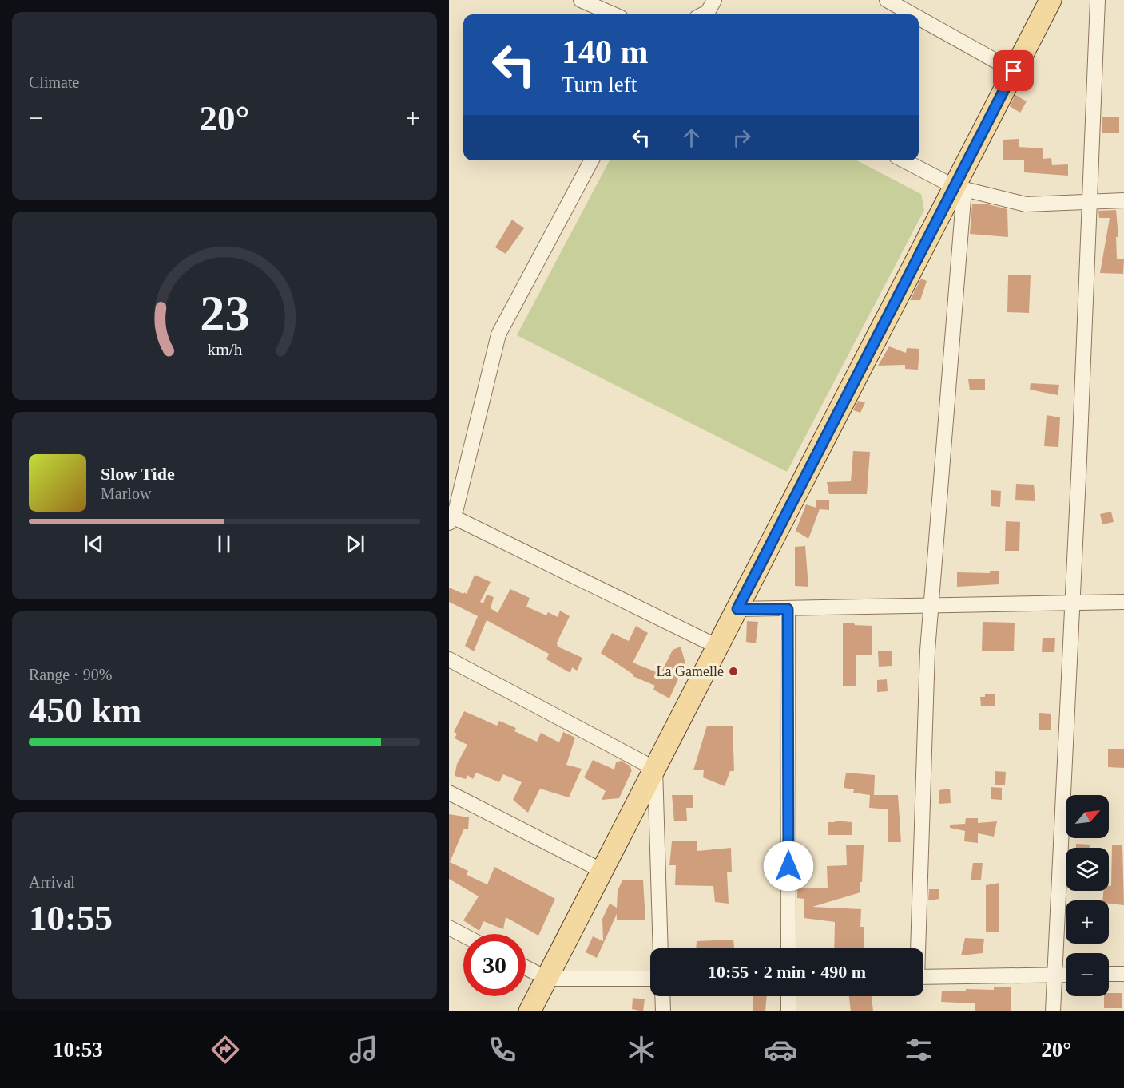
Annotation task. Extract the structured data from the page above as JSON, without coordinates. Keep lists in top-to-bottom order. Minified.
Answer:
{"places":["La Gamelle"],"north":"top right","page":{"tile":["Climate",["Range · 90%","450 km"],["Arrival","10:55"]],"turn":["140 m","Turn left"],"heat":["−","20°","+"],"song":["Slow Tide","Marlow"],"map_buttons":["+","−"],"limit":"30","trip":"10:55 · 2 min · 490 m","tabs":["10:53","20°"],"gauge":["23","km/h"]}}
